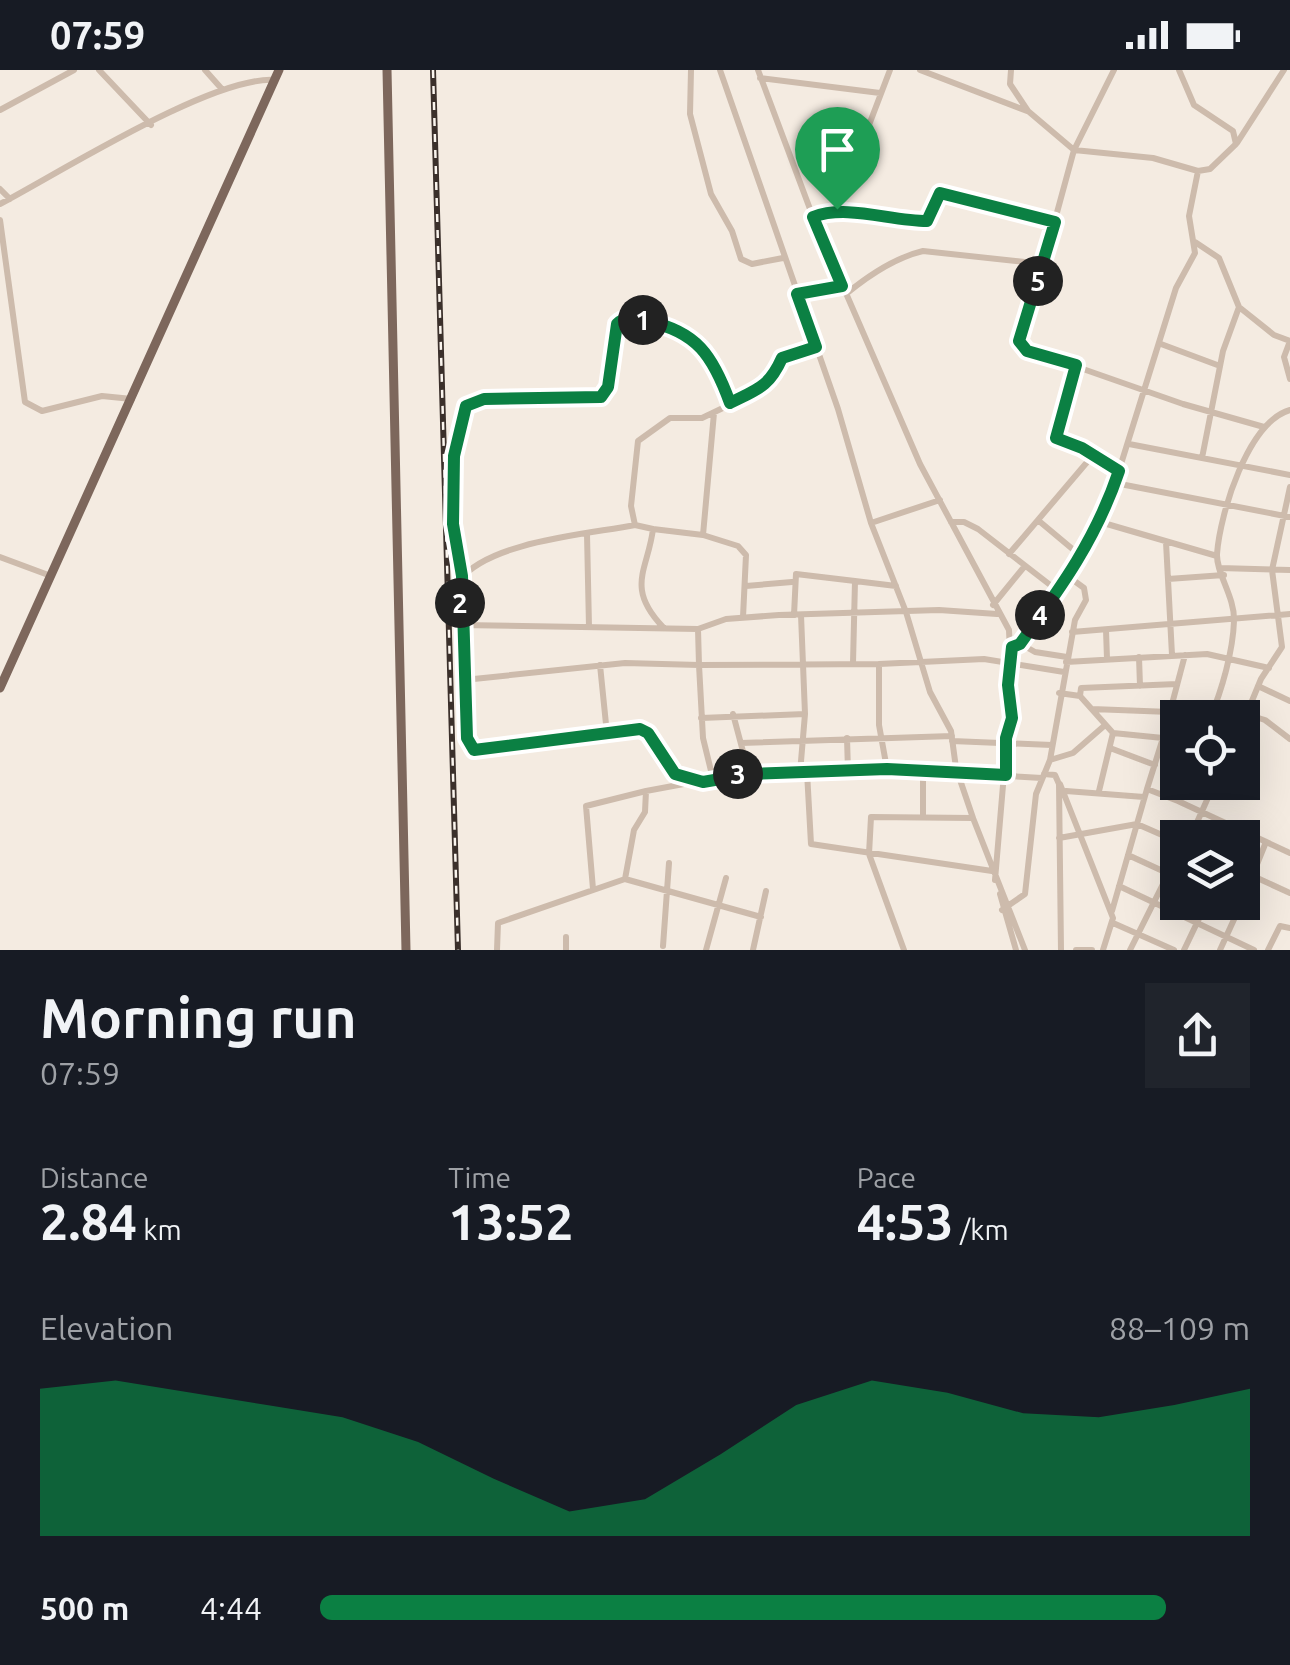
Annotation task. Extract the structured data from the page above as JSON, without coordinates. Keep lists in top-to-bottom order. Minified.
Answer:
{"page":{"status":"07:59","pins":["5","1","2","4","3"],"heading":["Morning run","07:59"],"stats":[["Distance","2.84 km"],["Time","13:52"],["Pace","4:53 /km"]],"chart":["Elevation","88–109 m"],"list":[{"name":"500 m","note":"4:44"}]}}
